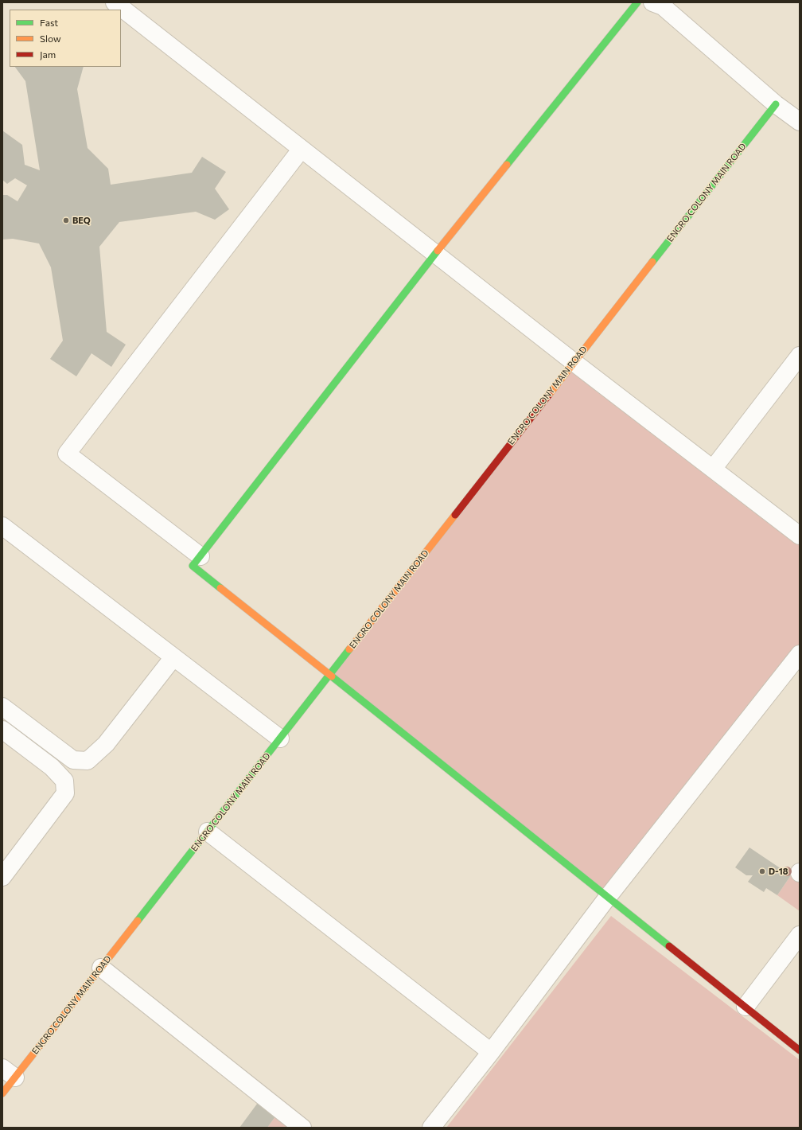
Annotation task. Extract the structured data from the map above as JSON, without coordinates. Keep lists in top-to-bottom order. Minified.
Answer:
{"streets":{"street":["ENGRO COLONY MAIN ROAD"]},"places":["BEQ","D-18"],"legend":["Fast","Slow","Jam"]}
